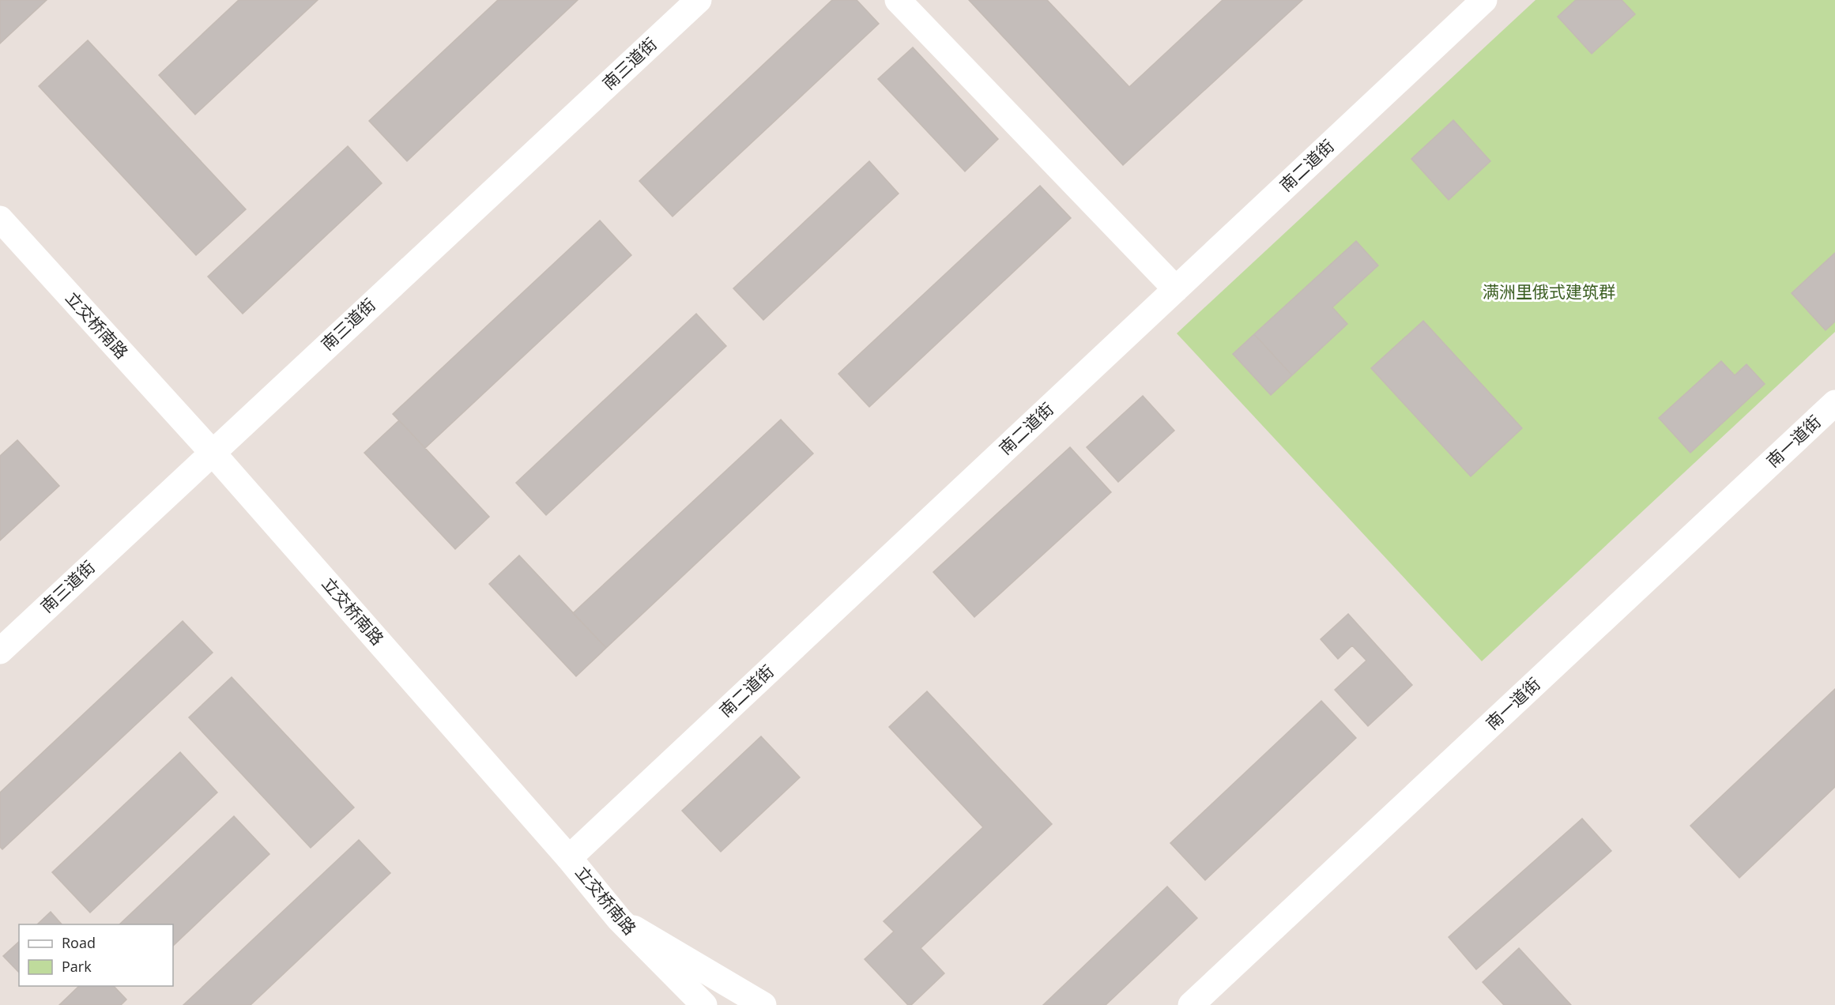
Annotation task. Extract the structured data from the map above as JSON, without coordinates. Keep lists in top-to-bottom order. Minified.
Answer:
{"streets":{"street":["南三道街","南二道街","立交桥南路","南一道街"]},"crossings":[["南三道街","立交桥南路"],["南二道街","立交桥南路"]],"parks":["满洲里俄式建筑群"],"legend":["Road","Park"]}
